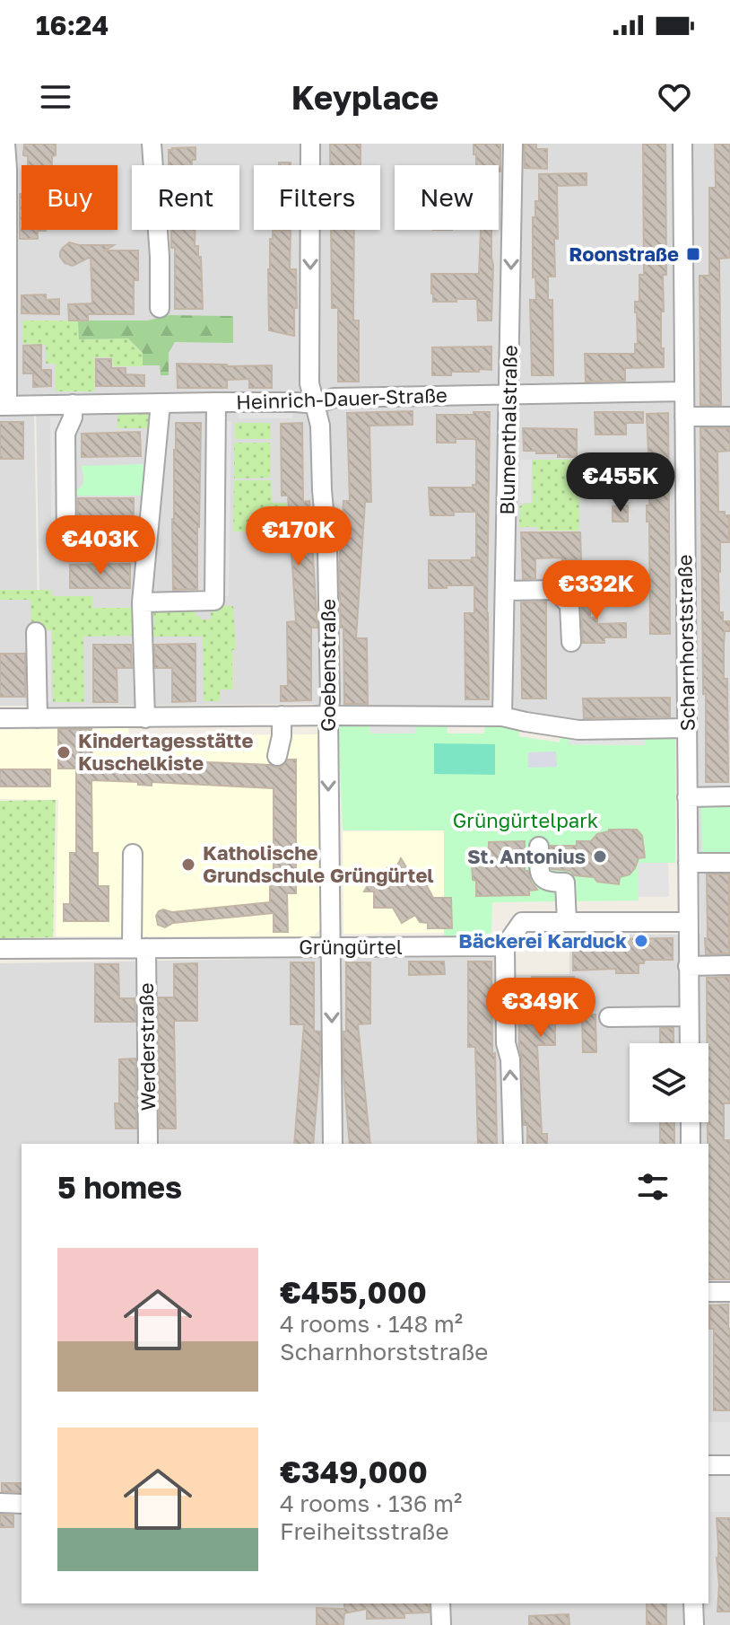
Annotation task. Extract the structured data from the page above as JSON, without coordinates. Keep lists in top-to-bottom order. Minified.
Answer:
{"streets":{"street":["Heinrich-Dauer-Straße","Blumenthalstraße","Scharnhorststraße","Goebenstraße","Grüngürtel","Werderstraße"]},"crossings":[["Heinrich-Dauer-Straße","Blumenthalstraße"],["Heinrich-Dauer-Straße","Scharnhorststraße"],["Heinrich-Dauer-Straße","Goebenstraße"],["Goebenstraße","Grüngürtel"],["Grüngürtel","Werderstraße"]],"one_way":["Blumenthalstraße"],"parks":["Grüngürtelpark"],"places":{"transit":["Roonstraße"],"other":["Kindertagesstätte Kuschelkiste","St. Antonius","Katholische Grundschule Grüngürtel","Bäckerei Karduck"]},"page":{"status":"16:24","header":"Keyplace","chip":["Buy","Rent","Filters","New"],"price":["€455K","€170K","€403K","€332K","€349K"],"heading":"5 homes","list":[{"name":"€455,000","note":"4 rooms · 148 m² · Scharnhorststraße"},{"name":"€349,000","note":"4 rooms · 136 m² · Freiheitsstraße"}]}}
